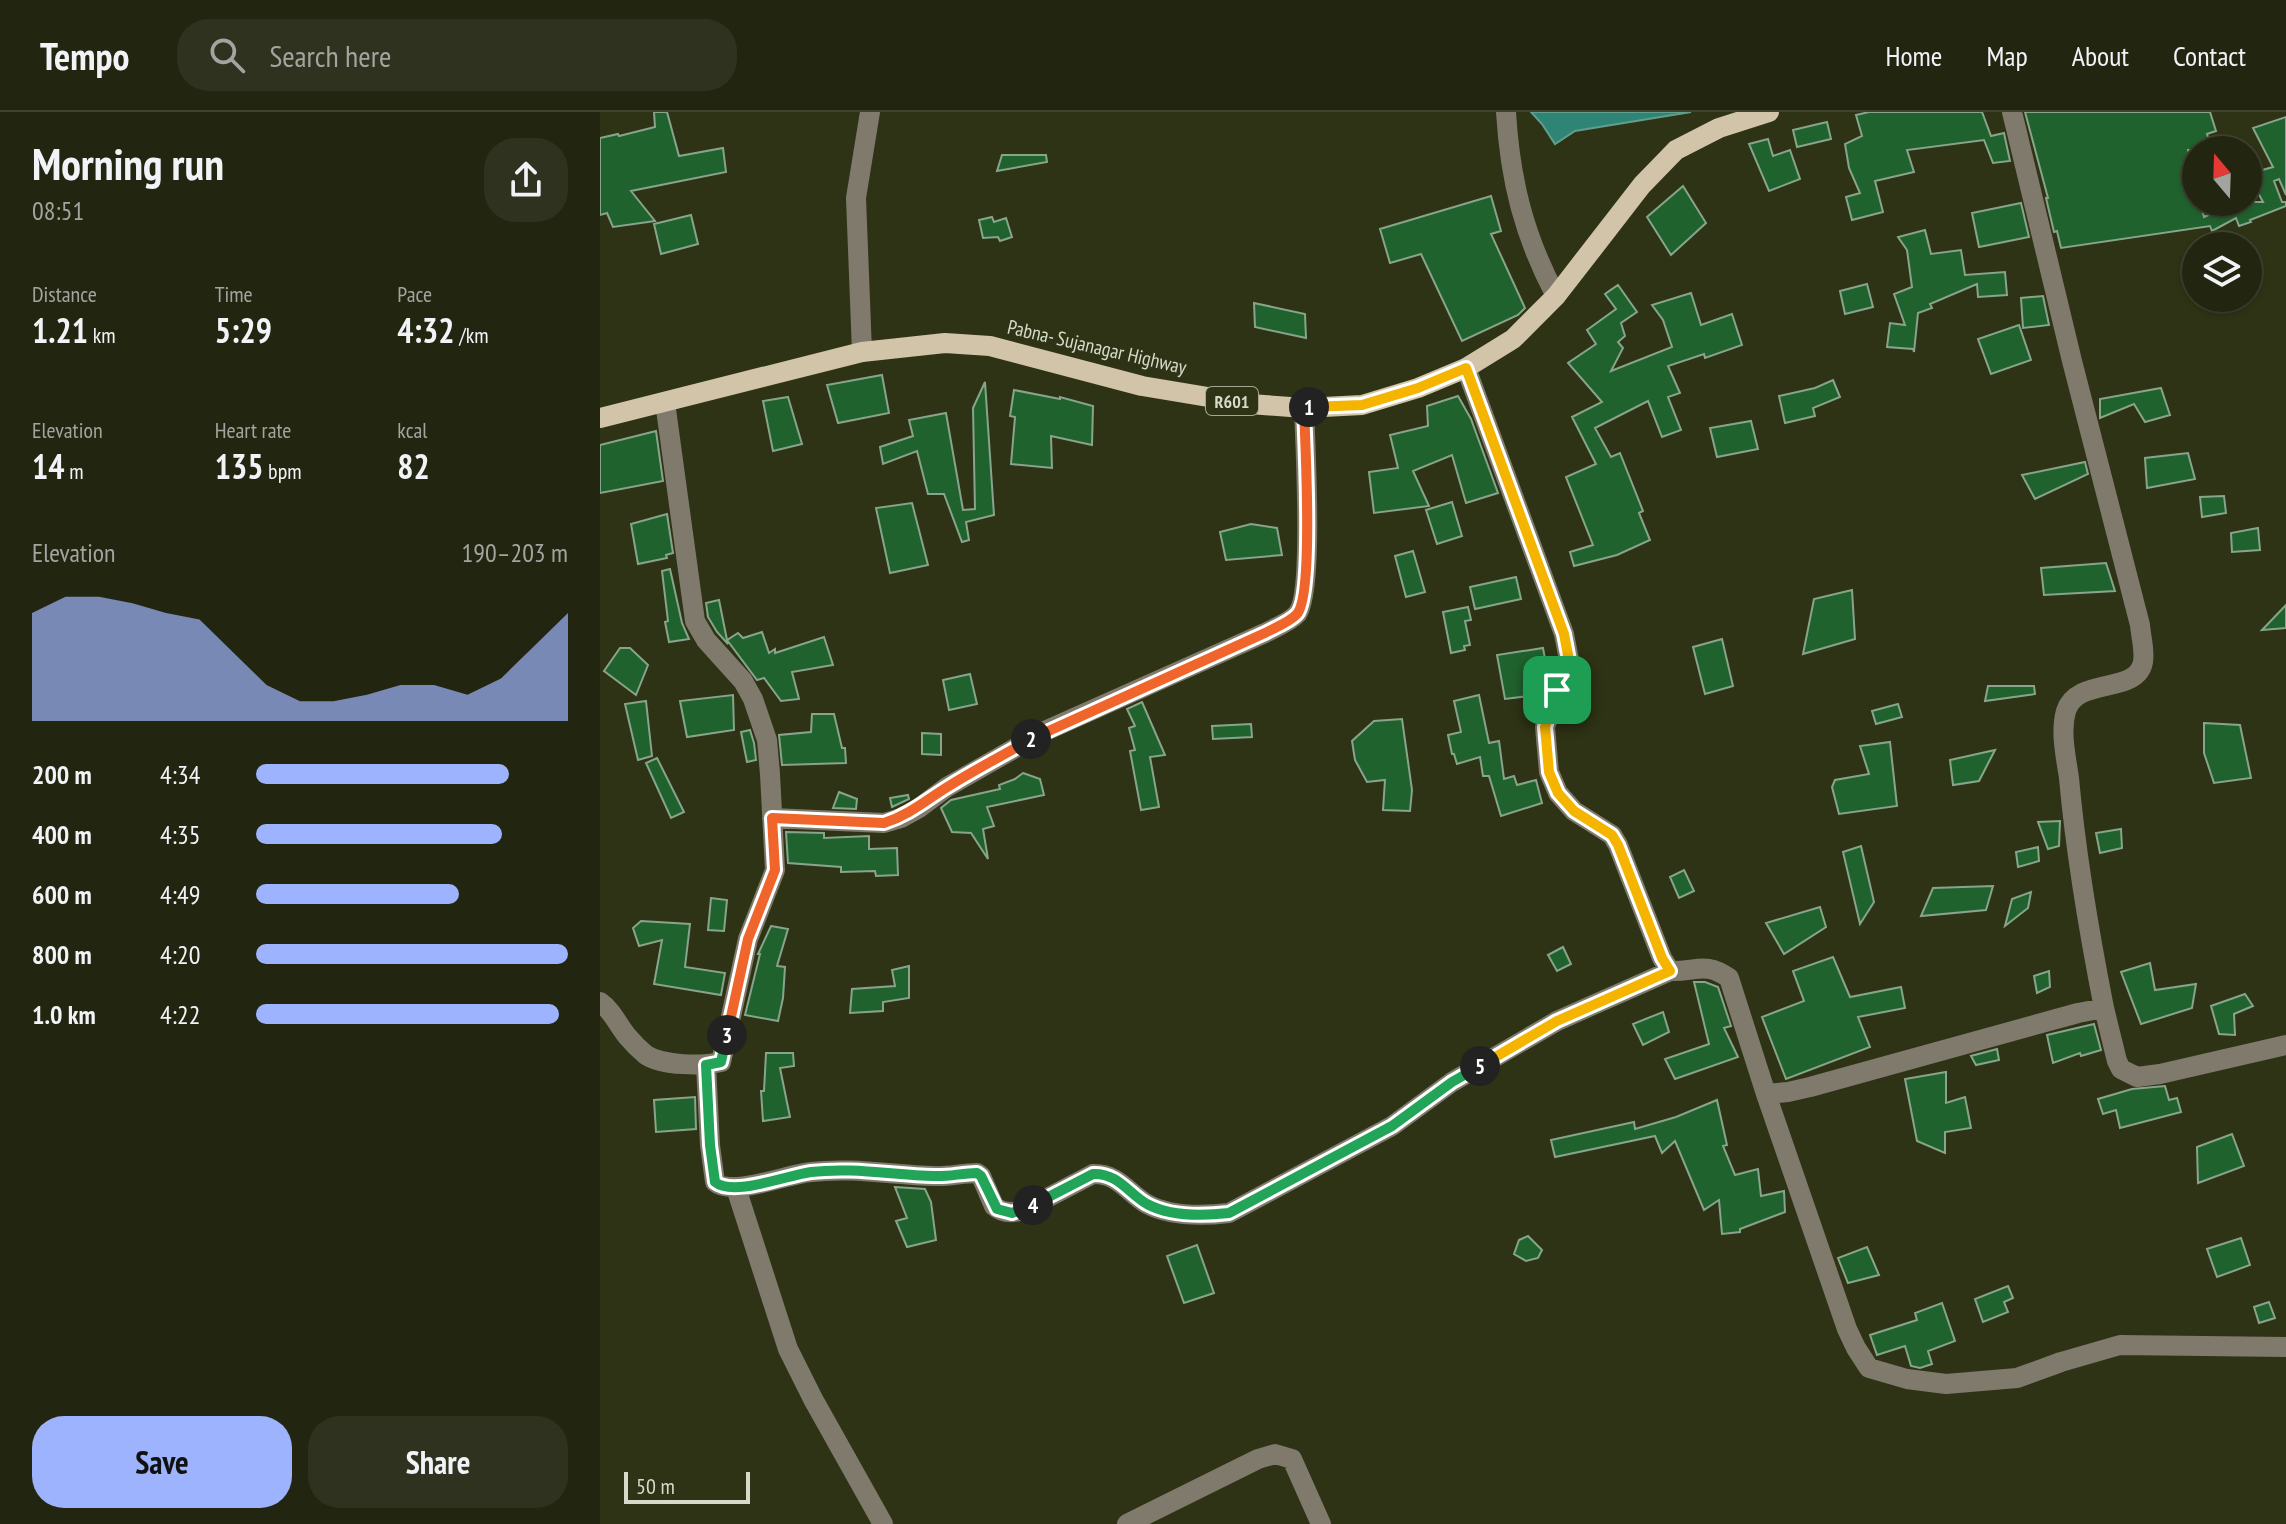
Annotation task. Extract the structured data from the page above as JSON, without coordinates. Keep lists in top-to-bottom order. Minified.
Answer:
{"streets":{"main road":["Pabna- Sujanagar Highway","R601"]},"scale_bar":"50 m","north":"top","page":{"header":"Tempo","search":"Search here","nav":["Home","Map","About","Contact"],"heading":["Morning run","08:51"],"stats":[["Distance","1.21 km"],["Time","5:29"],["Pace","4:32 /km"],["Elevation","14 m"],["Heart rate","135 bpm"],["kcal","82"]],"pins":["1","2","3","5","4"],"chart":["Elevation","190–203 m"],"list":[{"name":"200 m","note":"4:34"},{"name":"400 m","note":"4:35"},{"name":"600 m","note":"4:49"},{"name":"800 m","note":"4:20"},{"name":"1.0 km","note":"4:22"}],"buttons":["Save","Share"],"scale":"50 m"}}
